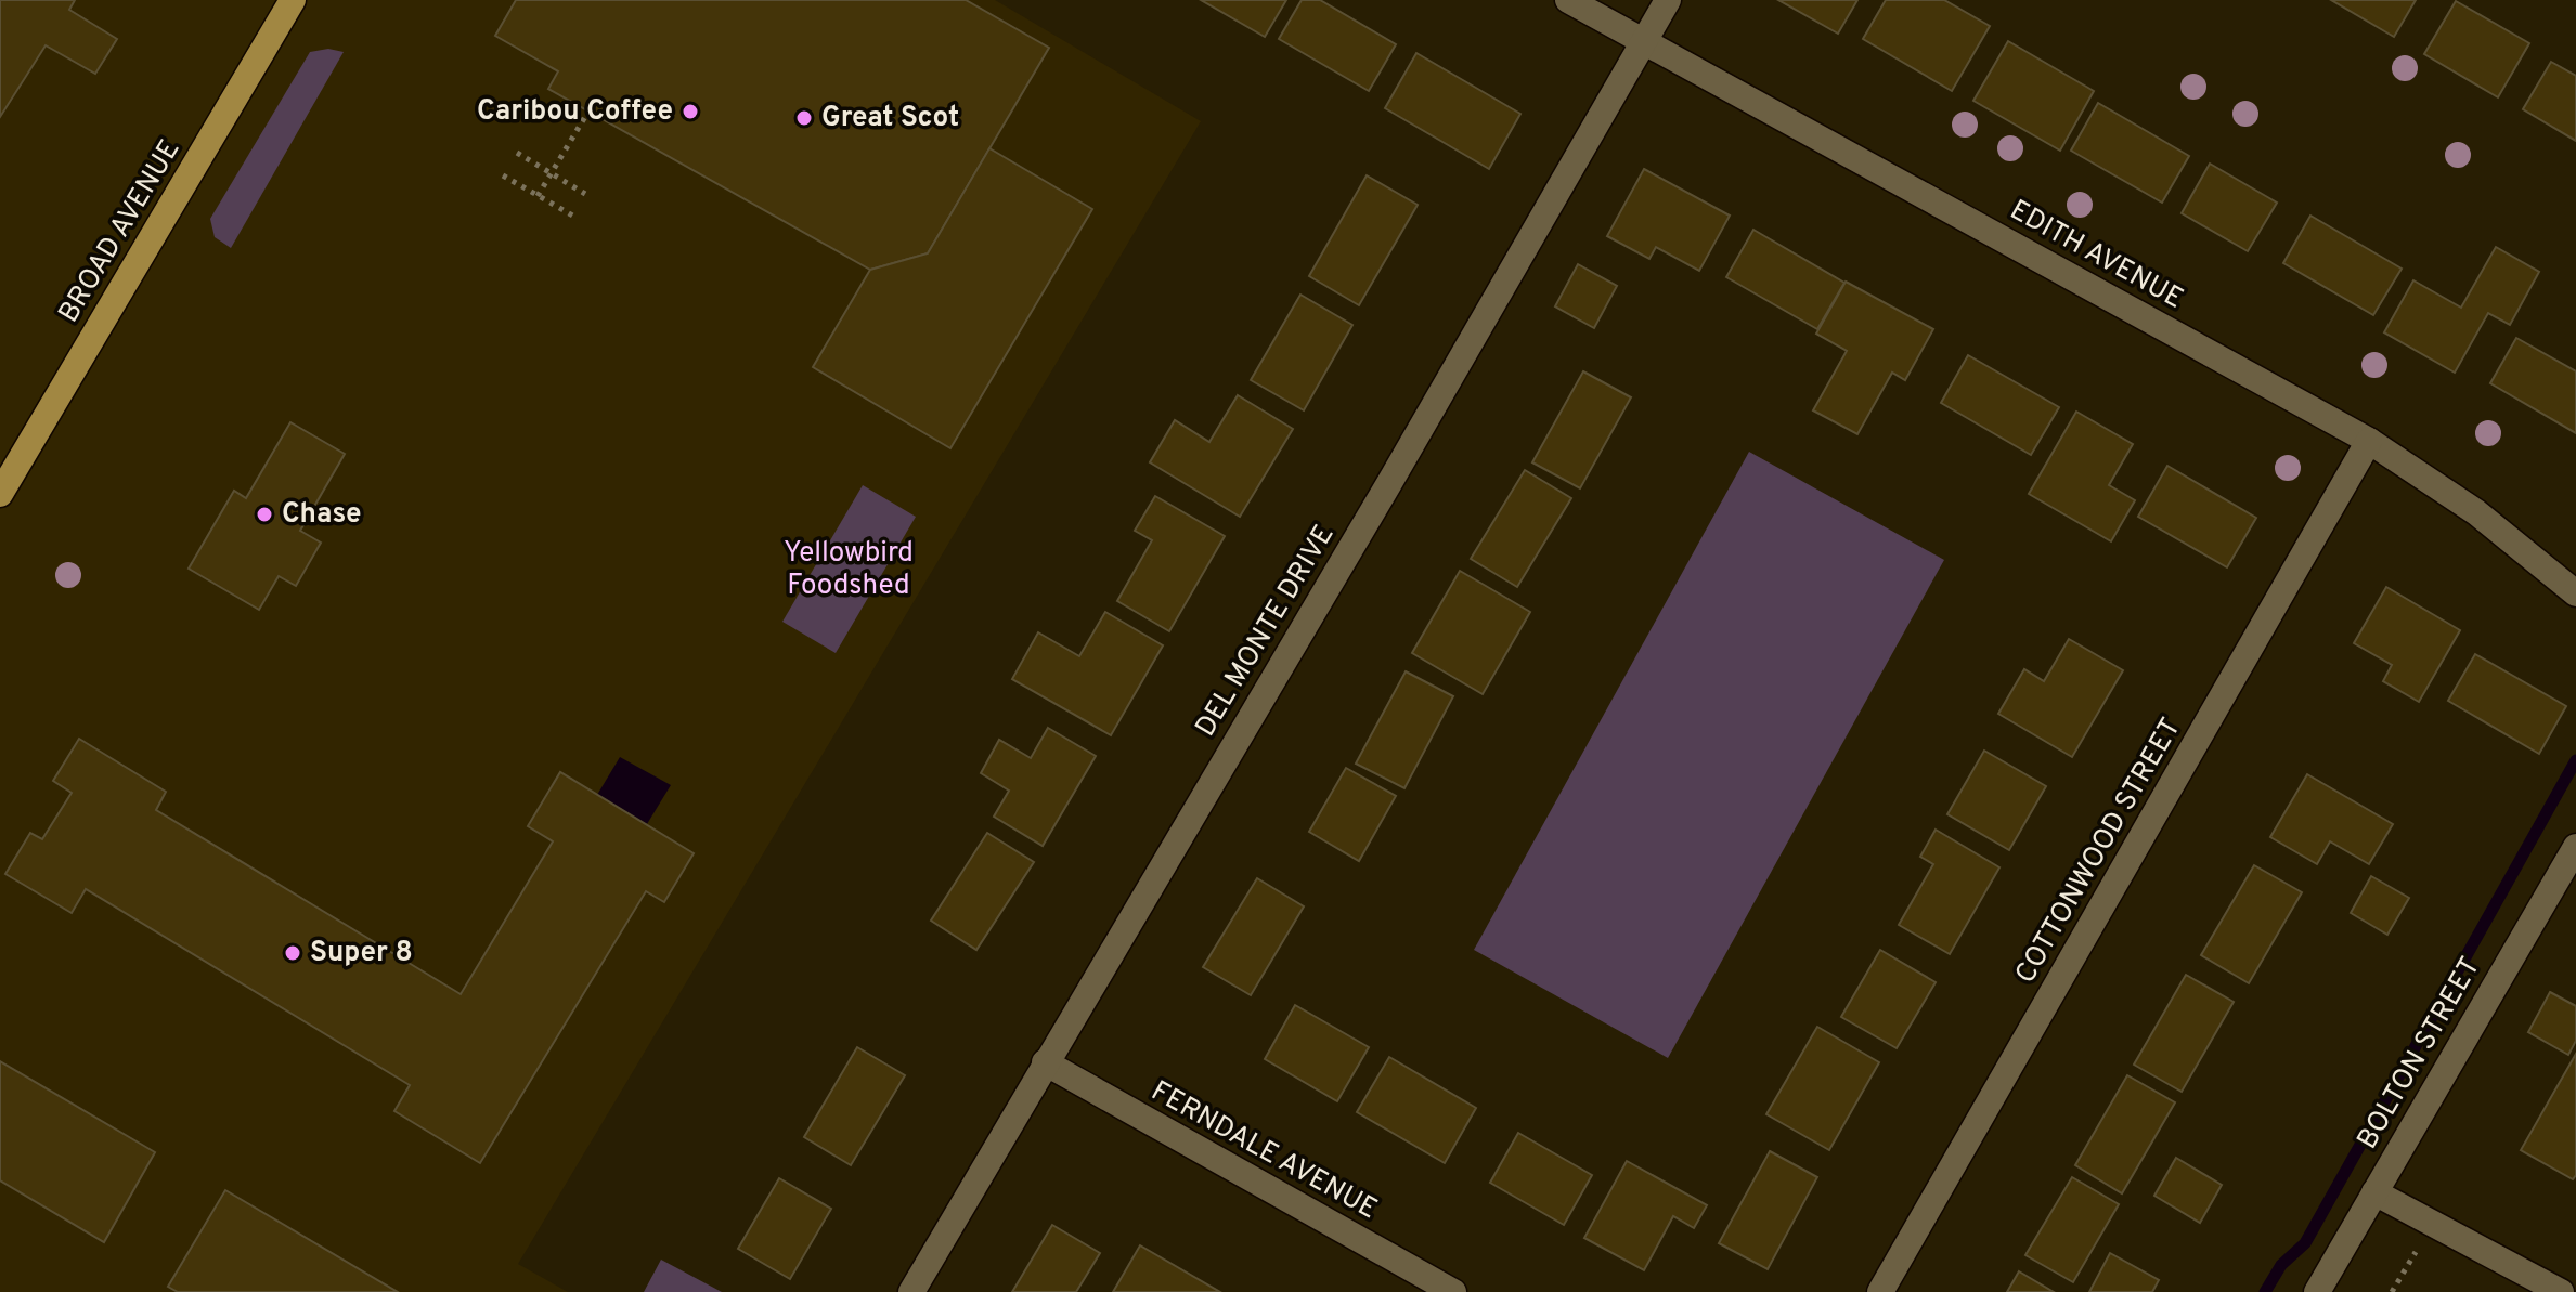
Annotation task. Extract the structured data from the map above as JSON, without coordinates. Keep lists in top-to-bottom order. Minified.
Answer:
{"streets":{"main road":["BROAD AVENUE"],"street":["EDITH AVENUE","DEL MONTE DRIVE","COTTONWOOD STREET","BOLTON STREET","FERNDALE AVENUE"]},"crossings":[["EDITH AVENUE","DEL MONTE DRIVE"],["EDITH AVENUE","COTTONWOOD STREET"],["DEL MONTE DRIVE","FERNDALE AVENUE"]],"parks":["Yellowbird Foodshed"],"places":["Caribou Coffee","Great Scot","Chase","Super 8"]}
